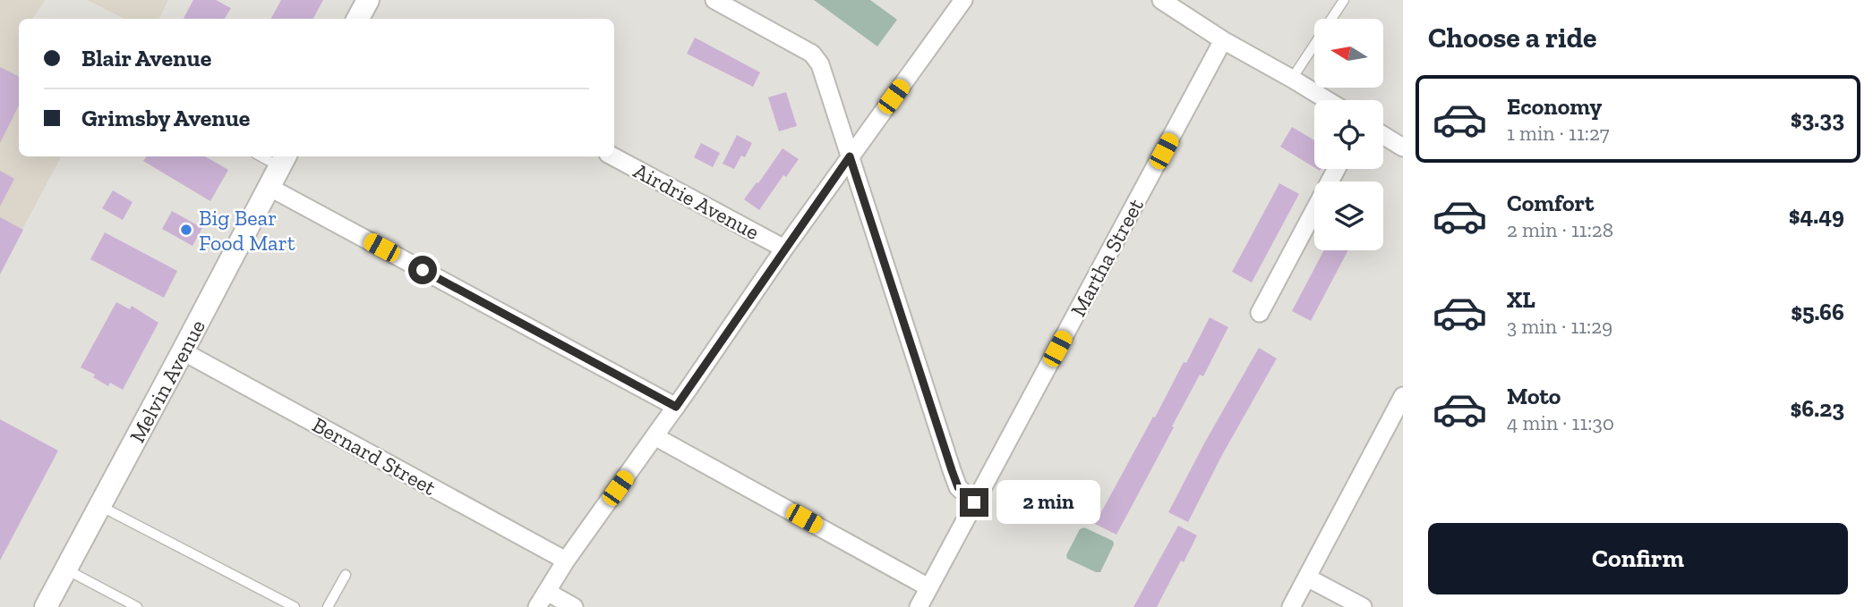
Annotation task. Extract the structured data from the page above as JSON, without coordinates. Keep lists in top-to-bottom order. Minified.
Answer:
{"streets":{"street":["Airdrie Avenue","Martha Street","Melvin Avenue","Bernard Street"]},"crossings":[["Melvin Avenue","Bernard Street"]],"places":["Big Bear Food Mart"],"north":"left","page":{"heading":"Choose a ride","banner":["Blair Avenue","Grimsby Avenue"],"list":[{"name":"Economy","note":"1 min · 11:27","value":"$3.33"},{"name":"Comfort","note":"2 min · 11:28","value":"$4.49"},{"name":"XL","note":"3 min · 11:29","value":"$5.66"},{"name":"Moto","note":"4 min · 11:30","value":"$6.23"}],"bubble":"2 min","buttons":"Confirm"}}
